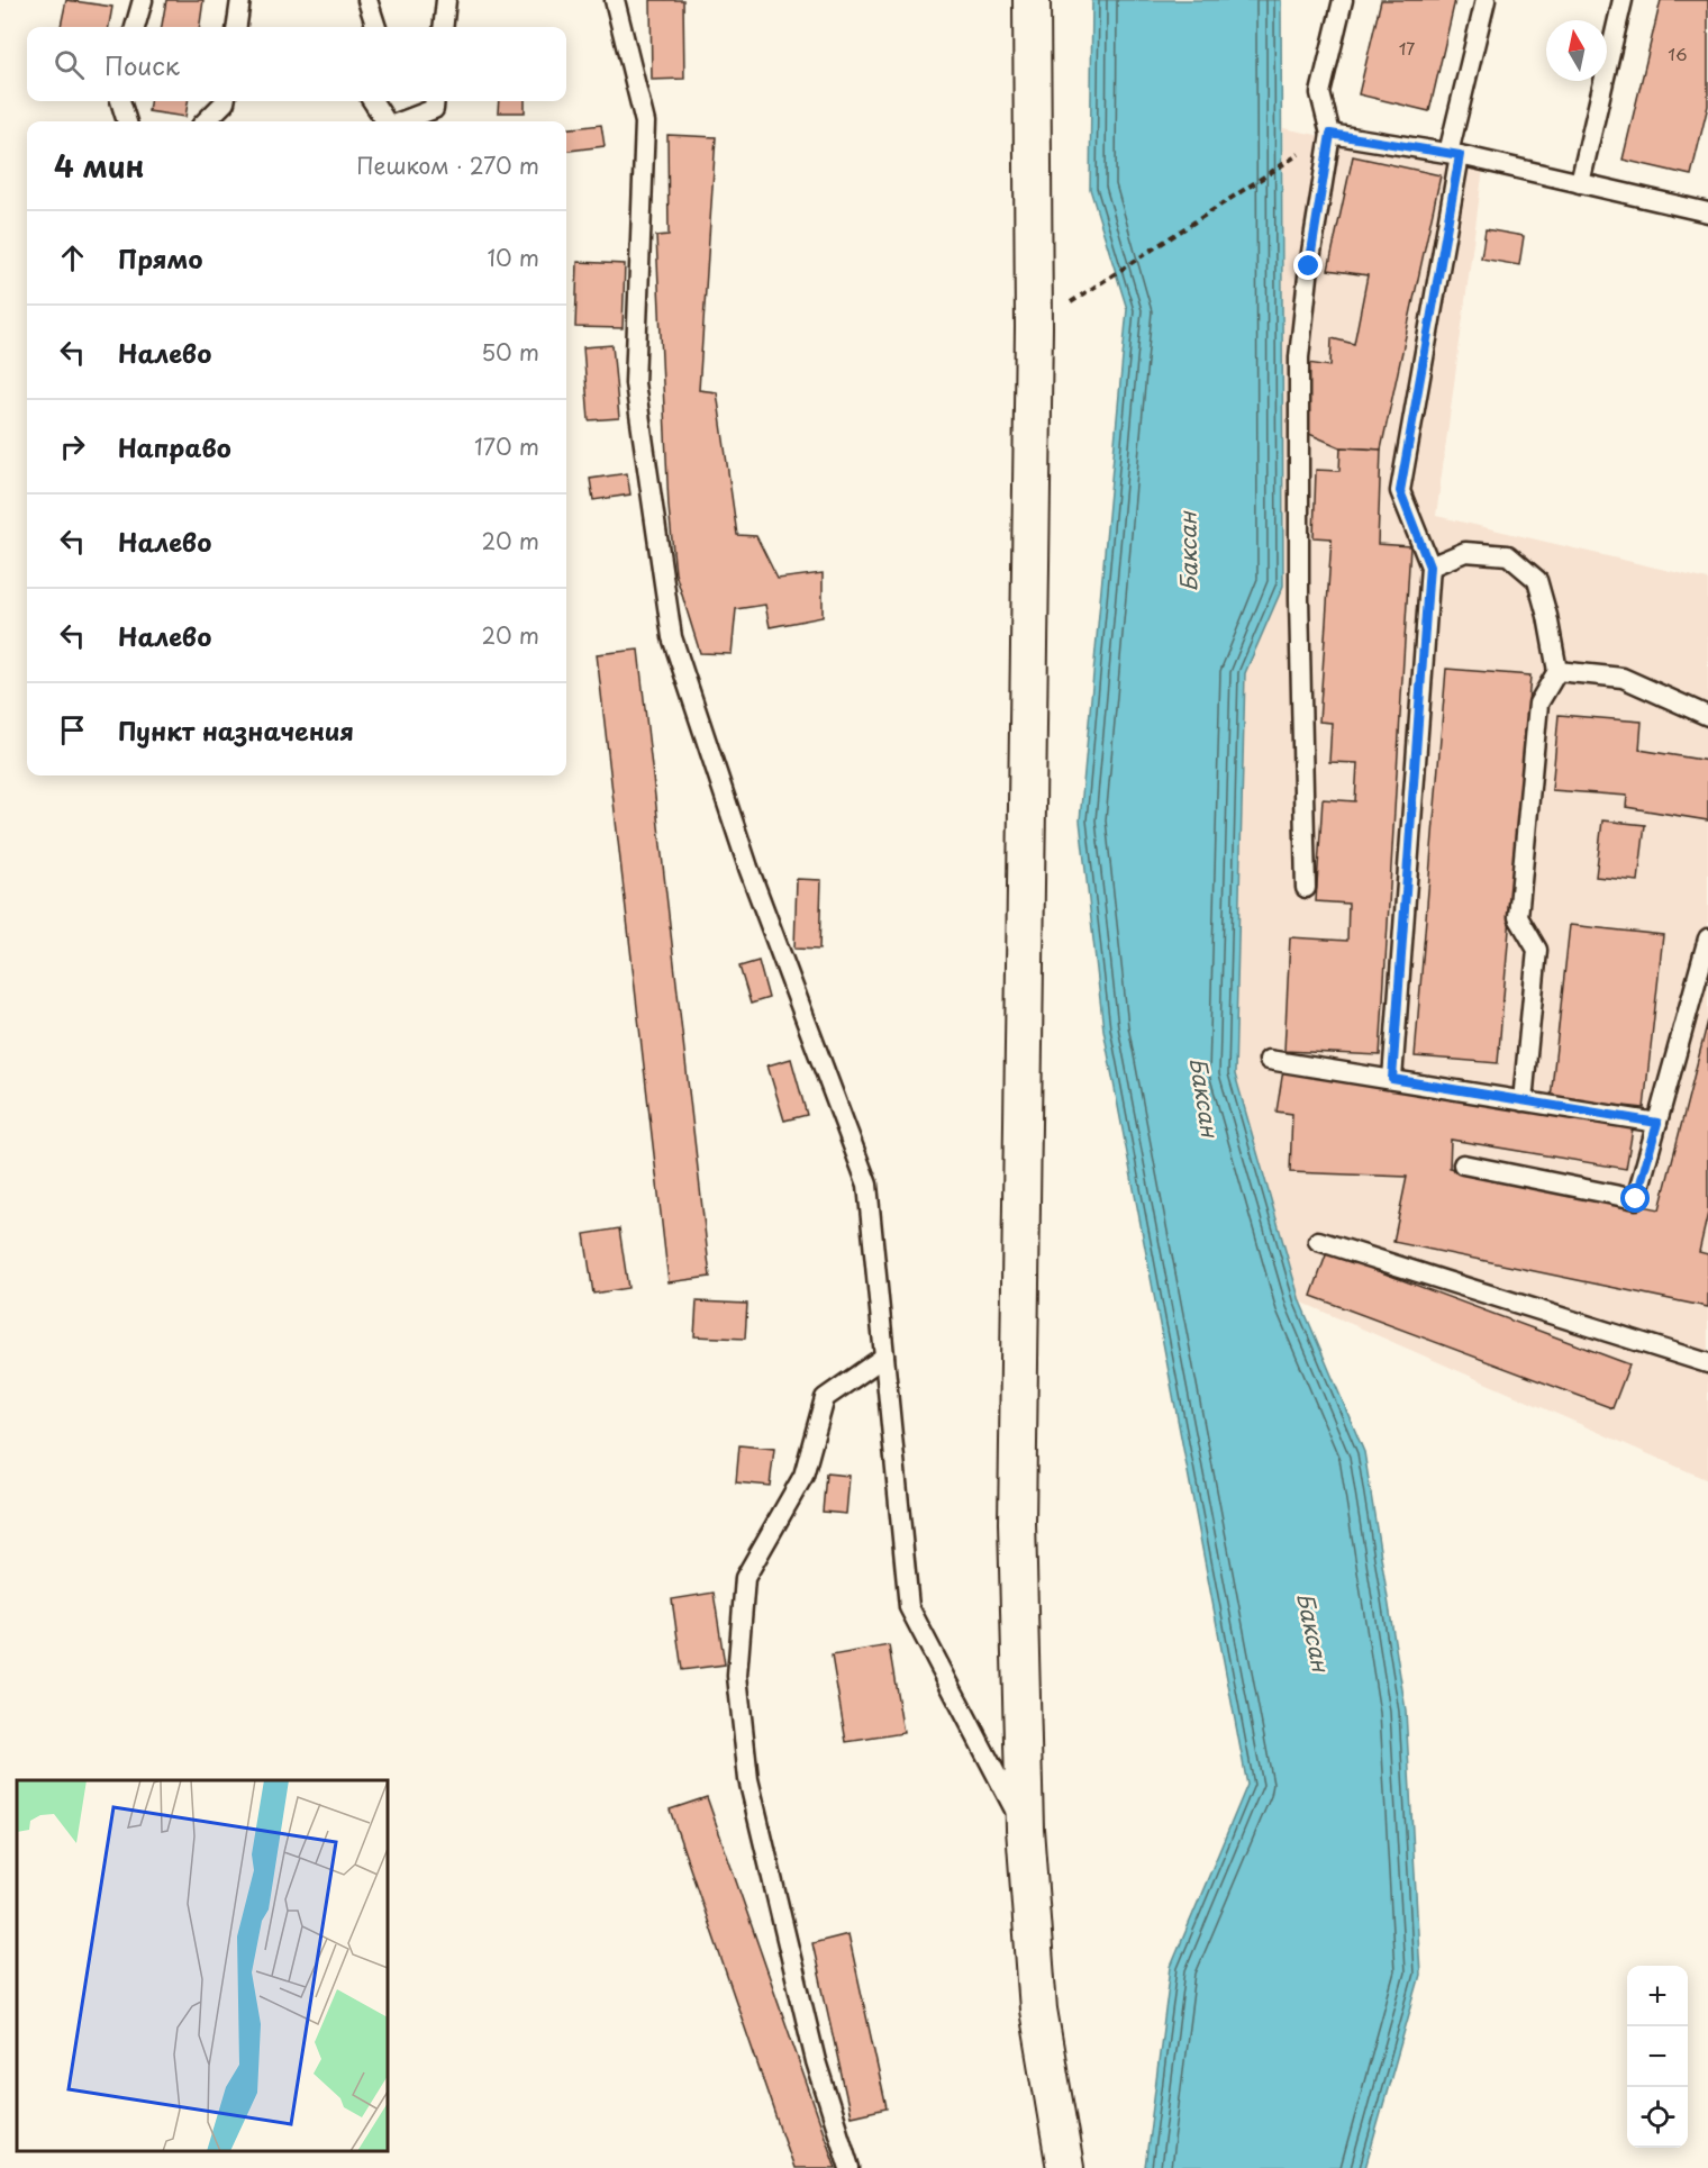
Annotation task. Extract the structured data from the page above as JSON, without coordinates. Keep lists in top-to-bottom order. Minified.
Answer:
{"water":["Баксан"],"house_numbers":["17","16"],"north":"top","page":{"search":"Поиск","heading":["4 мин","Пешком · 270 m"],"list":[["Прямо","10 m"],["Налево","50 m"],["Направо","170 m"],["Налево","20 m"],["Налево","20 m"],"Пункт назначения"],"map_buttons":["+","−"]}}
